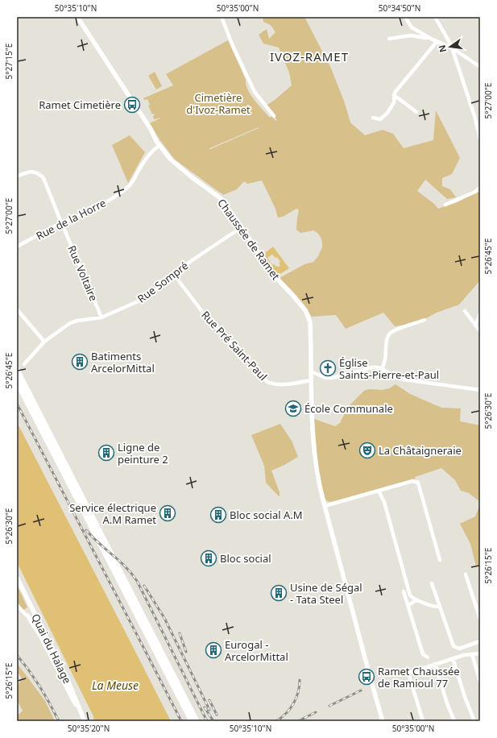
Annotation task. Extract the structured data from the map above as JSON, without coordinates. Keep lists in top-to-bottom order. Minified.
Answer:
{"streets":{"main road":["Chaussée de Ramet","Quai du Halage"],"street":["Rue de la Horre","Rue Voltaire","Rue Sompré","Rue Pré Saint-Paul"]},"crossings":[["Rue de la Horre","Chaussée de Ramet"],["Chaussée de Ramet","Rue Sompré"],["Rue Voltaire","Rue Sompré"],["Rue Sompré","Rue Pré Saint-Paul"]],"districts":["IVOZ-RAMET"],"water":["La Meuse"],"parks":["Cimetière d'Ivoz-Ramet"],"places":{"bus stop":["Ramet Cimetière","Ramet Chaussée de Ramioul 77"],"building":["Batiments ArcelorMittal","Ligne de peinture 2","Service électrique A.M Ramet","Bloc social A.M","Bloc social","Usine de Ségal - Tata Steel","Eurogal - ArcelorMittal"],"church":["Église Saints-Pierre-et-Paul"],"school or university":["École Communale"],"theatre":["La Châtaigneraie"]},"north":"left","coordinates":["50°35'10\"N","50°35'00\"N","50°34'50\"N","5°27'15\"E","5°27'00\"E","5°26'45\"E","5°26'30\"E","5°26'15\"E","50°35'20\"N"]}
